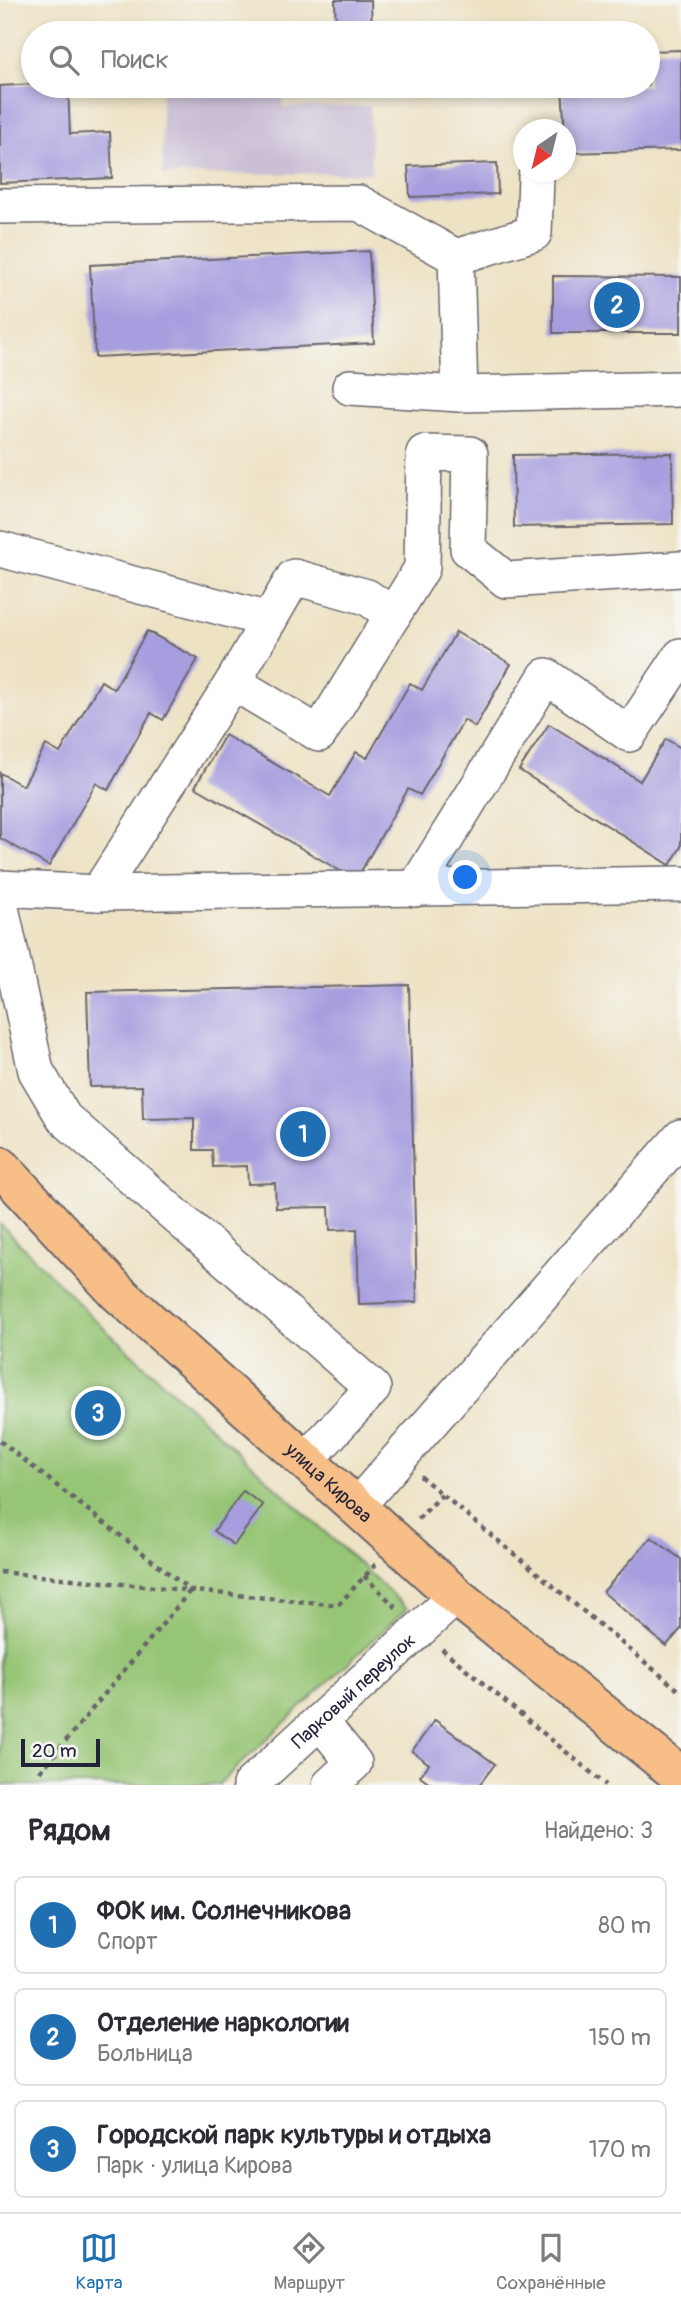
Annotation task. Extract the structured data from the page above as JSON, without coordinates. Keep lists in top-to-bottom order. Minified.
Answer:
{"streets":{"main road":["улица Кирова"],"street":["Парковый переулок"]},"crossings":[["улица Кирова","Парковый переулок"]],"scale_bar":"20 m","north":"bottom left","page":{"search":"Поиск","pins":["2","1","3"],"scale":"20 m","heading":["Рядом","Найдено: 3"],"list":[{"mark":"1","name":"ФОК им. Солнечникова","note":"Спорт","value":"80 m"},{"mark":"2","name":"Отделение наркологии","note":"Больница","value":"150 m"},{"mark":"3","name":"Городской парк культуры и отдыха","note":"Парк · улица Кирова","value":"170 m"}],"nav":["Карта","Маршрут","Сохранённые"]}}
